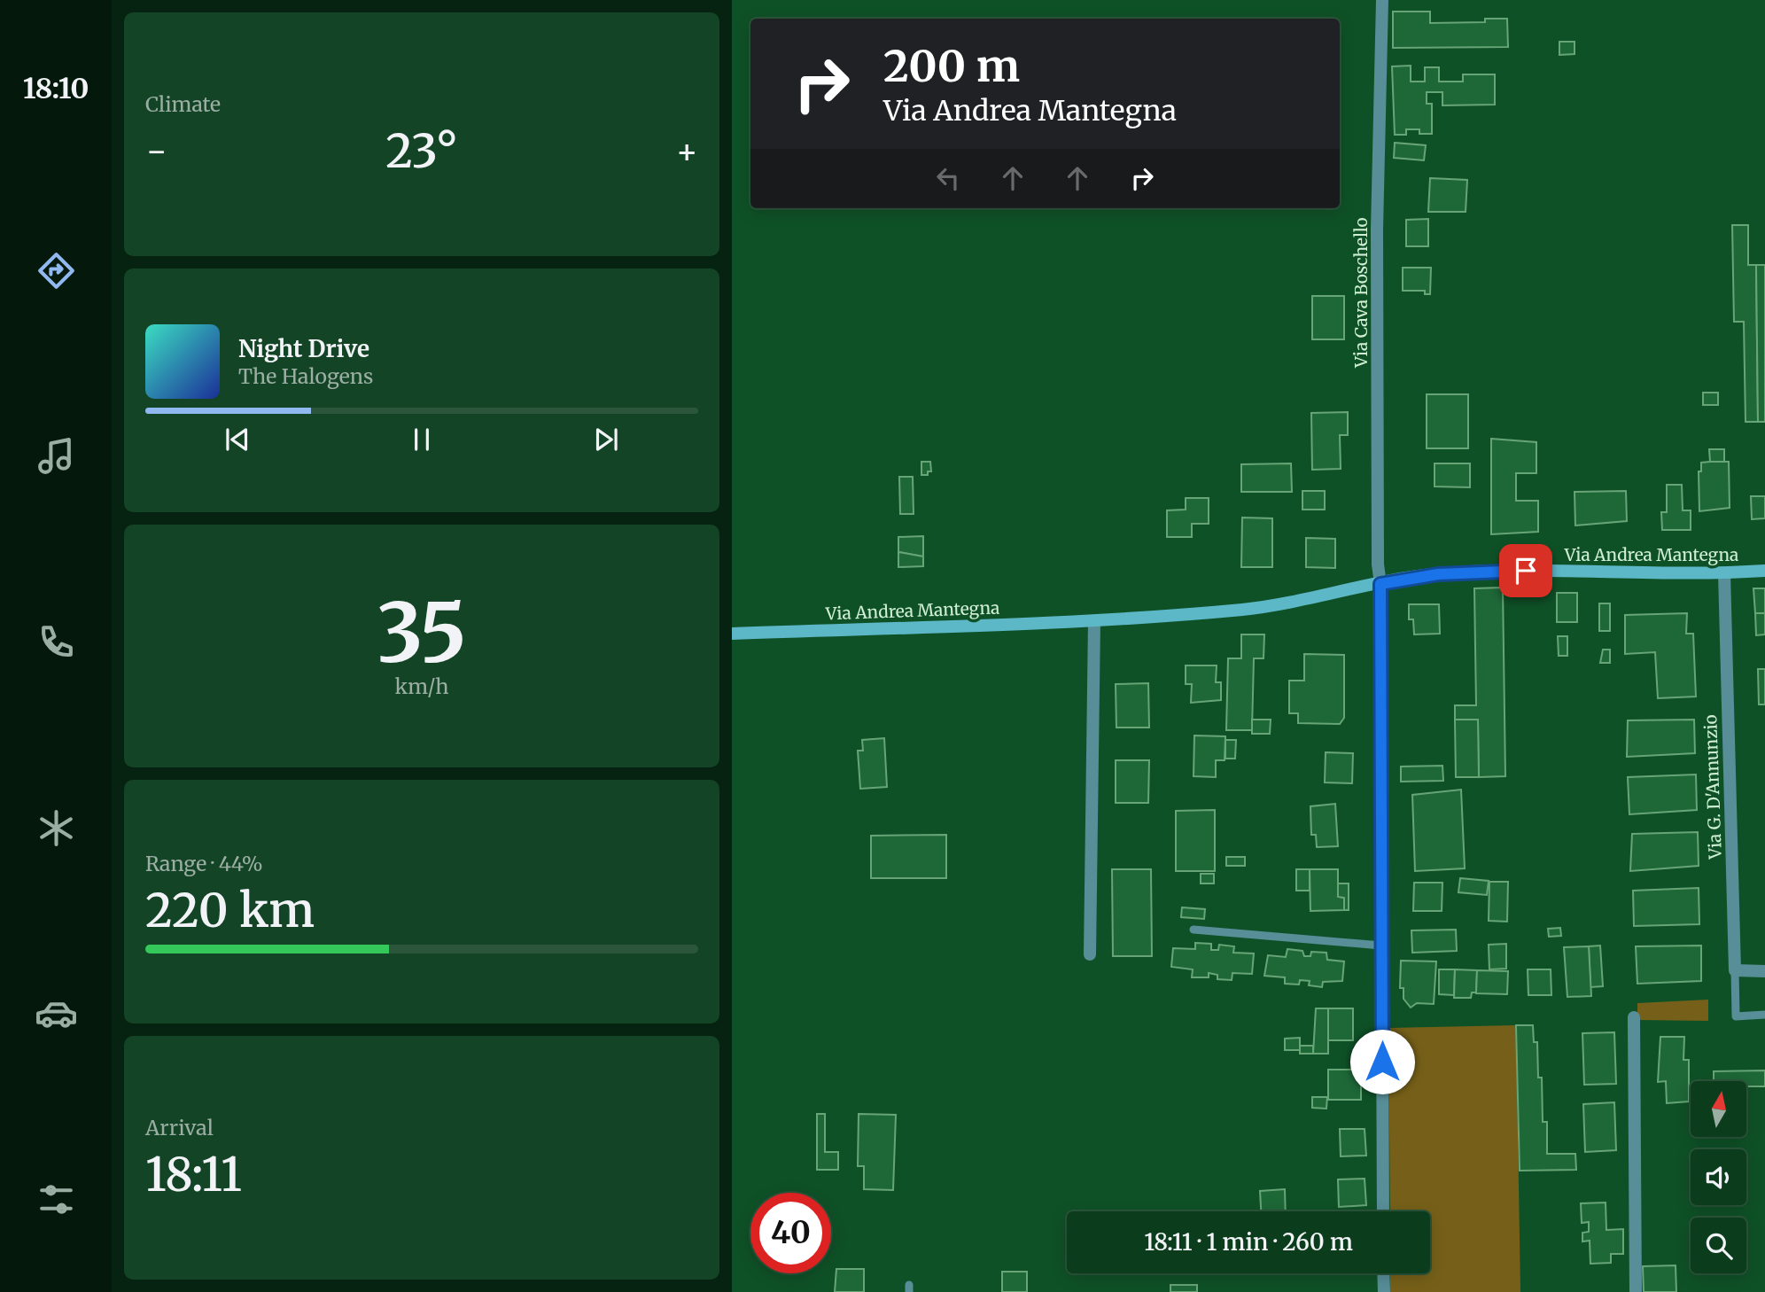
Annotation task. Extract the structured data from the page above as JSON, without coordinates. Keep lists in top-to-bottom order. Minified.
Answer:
{"streets":{"main road":["Via Andrea Mantegna"],"street":["Via Cava Boschello","Via G. D'Annunzio"]},"crossings":[["Via Cava Boschello","Via Andrea Mantegna"],["Via Andrea Mantegna","Via G. D'Annunzio"]],"north":"top","page":{"tabs":"18:10","tile":["Climate",["35","km/h"],["Range · 44%","220 km"],["Arrival","18:11"]],"turn":["200 m","Via Andrea Mantegna"],"heat":["−","23°","+"],"song":["Night Drive","The Halogens"],"limit":"40","trip":"18:11 · 1 min · 260 m"}}
